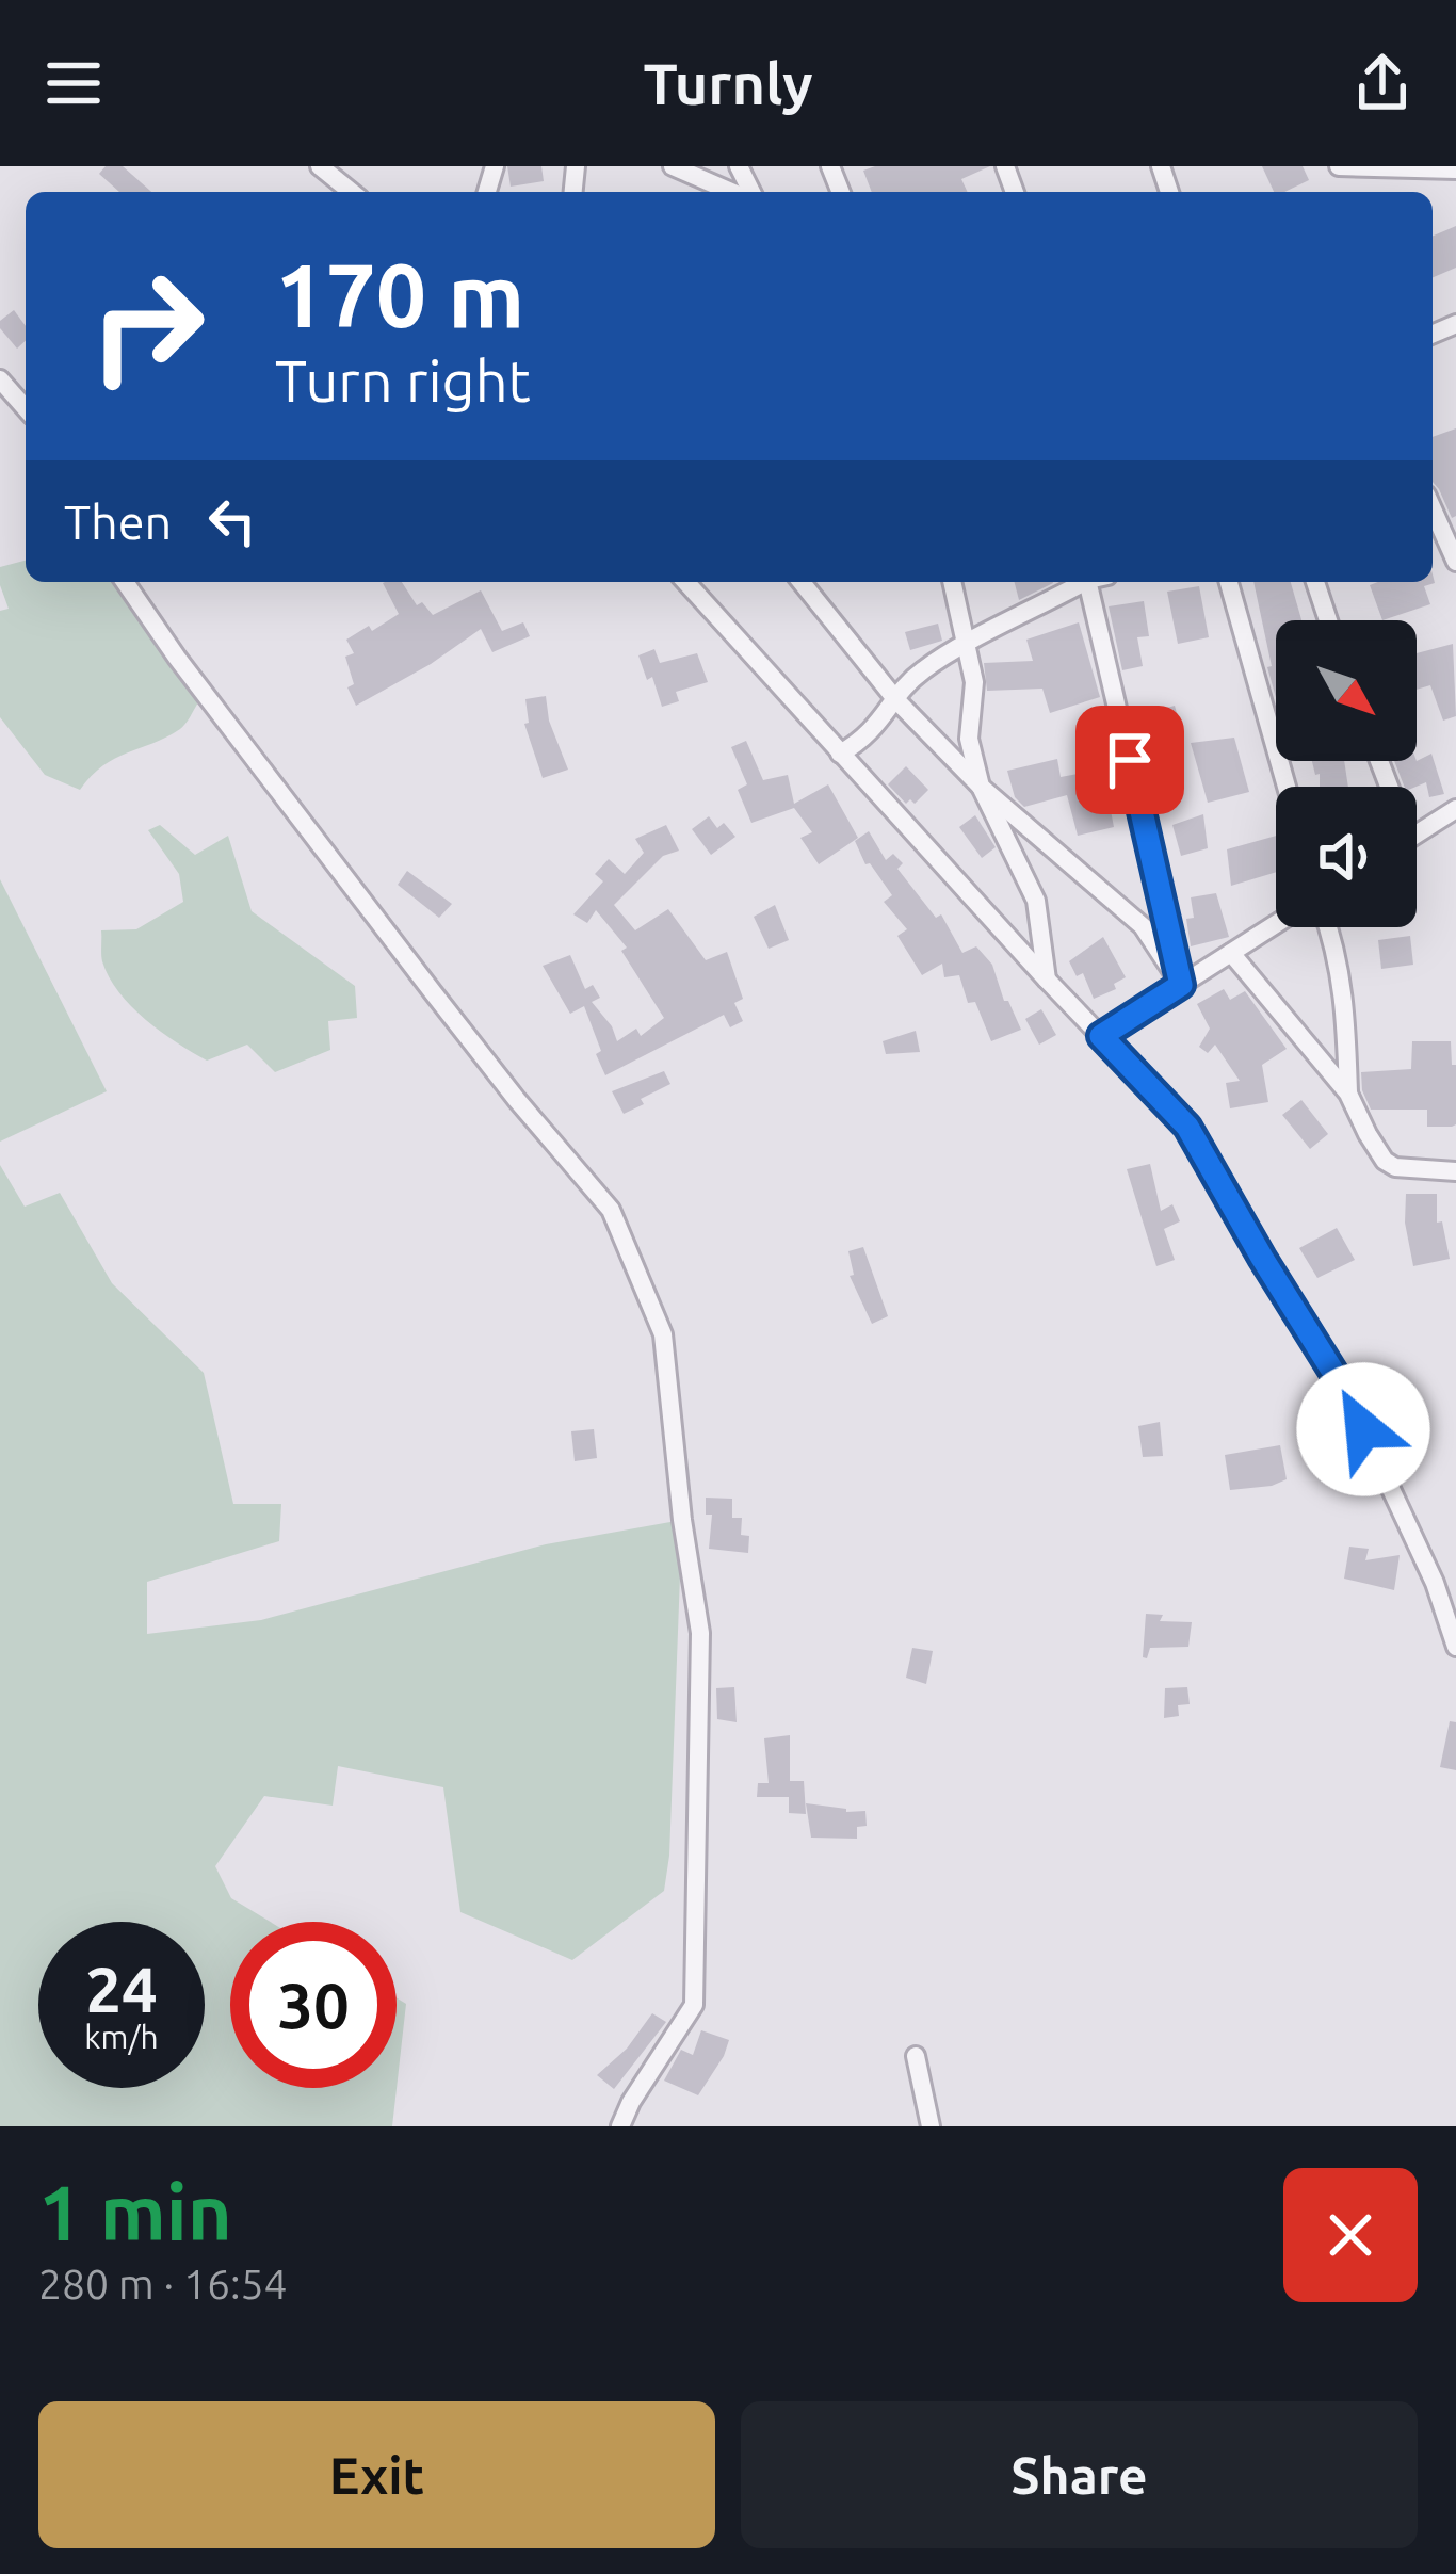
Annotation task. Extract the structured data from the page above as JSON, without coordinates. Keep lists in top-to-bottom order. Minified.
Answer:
{"north":"bottom right","page":{"header":"Turnly","turn":["170 m","Turn right"],"then":"Then","speed":"24 km/h","limit":"30","heading":["1 min","280 m · 16:54"],"buttons":["Exit","Share"]}}
